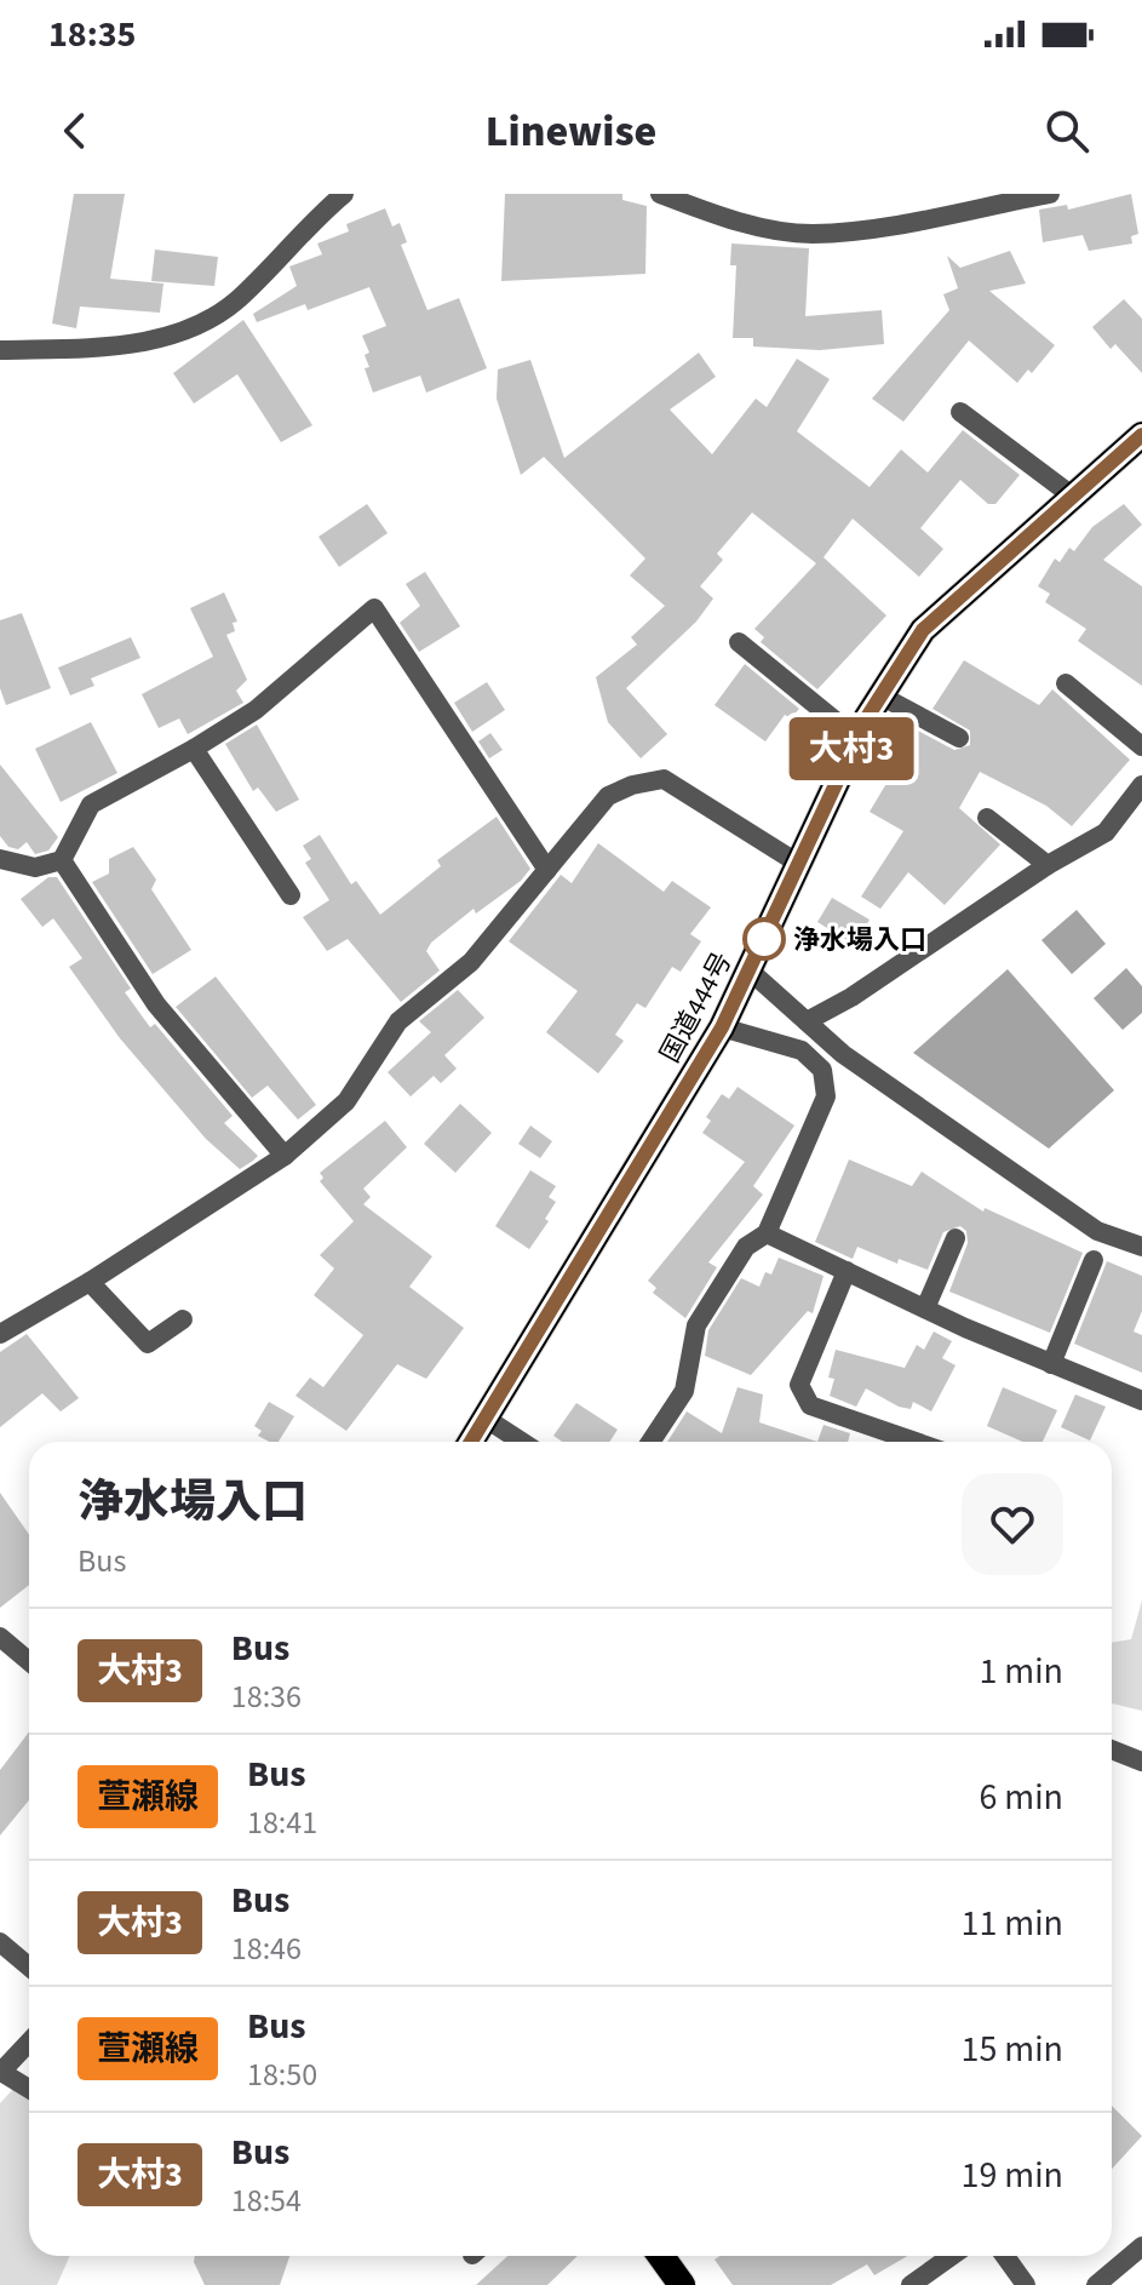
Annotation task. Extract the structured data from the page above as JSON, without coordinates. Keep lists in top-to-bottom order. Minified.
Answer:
{"streets":{"highway":["国道444号"]},"places":["浄水場入口"],"lines":["bus line 大村3"],"page":{"status":"18:35","header":"Linewise","on_map":"大村3","heading":["浄水場入口","Bus"],"list":[{"mark":"大村3","name":"Bus","note":"18:36","value":"1 min"},{"mark":"萱瀬線","name":"Bus","note":"18:41","value":"6 min"},{"mark":"大村3","name":"Bus","note":"18:46","value":"11 min"},{"mark":"萱瀬線","name":"Bus","note":"18:50","value":"15 min"},{"mark":"大村3","name":"Bus","note":"18:54","value":"19 min"}]}}
